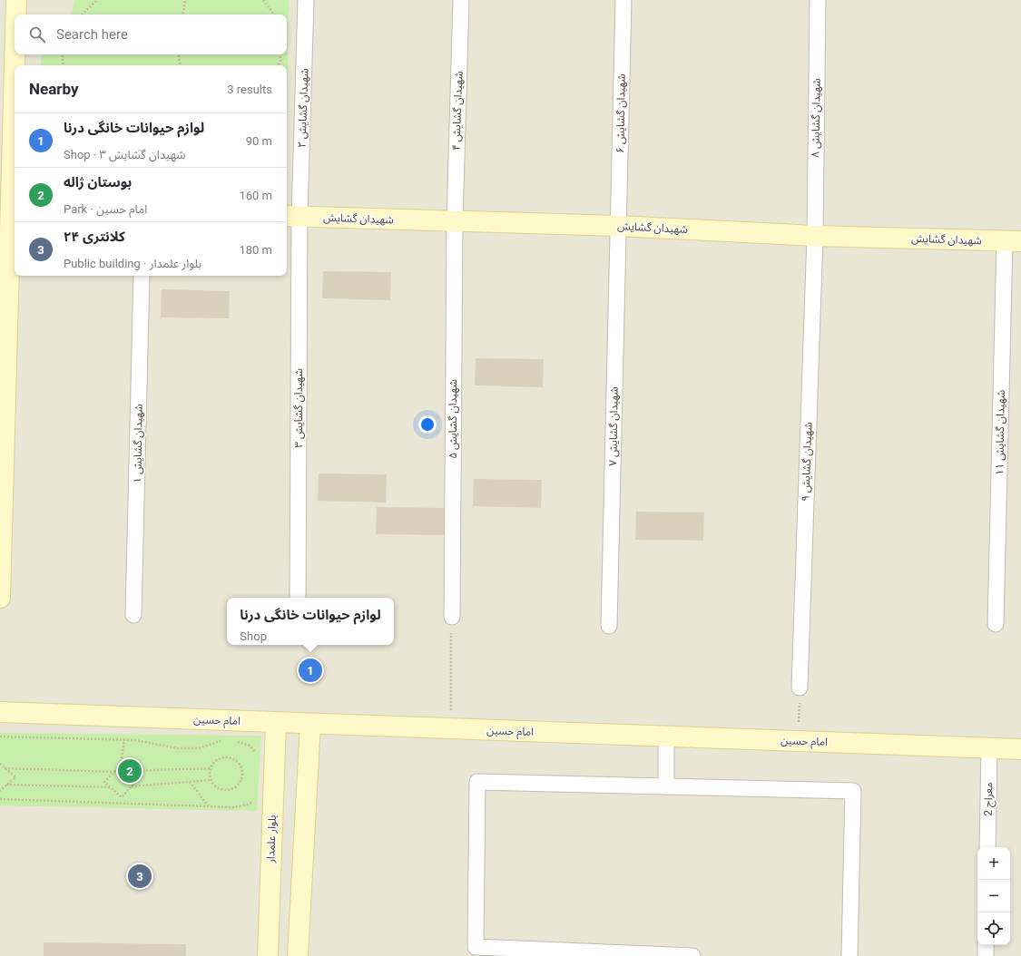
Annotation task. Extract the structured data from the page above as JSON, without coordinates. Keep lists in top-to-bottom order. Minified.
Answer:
{"streets":{"main road":["شهیدان گشایش","امام حسین","بلوار علمدار"],"street":["شهیدان گشایش ۲","شهیدان گشایش ۴","شهیدان گشایش ۶","شهیدان گشایش ۸","شهیدان گشایش ۳","شهیدان گشایش ۵","شهیدان گشایش ۷","شهیدان گشایش ۱۱","شهیدان گشایش ۱","شهیدان گشایش ۹","معراج 2"]},"crossings":[["شهیدان گشایش ۲","شهیدان گشایش"],["شهیدان گشایش ۲","شهیدان گشایش ۳"],["شهیدان گشایش ۴","شهیدان گشایش"],["شهیدان گشایش ۴","شهیدان گشایش ۵"],["شهیدان گشایش ۶","شهیدان گشایش"],["شهیدان گشایش ۶","شهیدان گشایش ۷"],["شهیدان گشایش ۸","شهیدان گشایش"],["شهیدان گشایش ۸","شهیدان گشایش ۹"],["شهیدان گشایش","شهیدان گشایش ۳"],["شهیدان گشایش","شهیدان گشایش ۵"],["شهیدان گشایش","شهیدان گشایش ۷"],["شهیدان گشایش","شهیدان گشایش ۱۱"],["شهیدان گشایش","شهیدان گشایش ۹"],["امام حسین","معراج 2"],["امام حسین","بلوار علمدار"]],"page":{"search":"Search here","heading":["Nearby","3 results"],"list":[{"mark":"1","name":"لوازم حیوانات خانگی درنا","note":"Shop · شهیدان گشایش ۳","value":"90 m"},{"mark":"2","name":"بوستان ژاله","note":"Park · امام حسین","value":"160 m"},{"mark":"3","name":"کلانتری ۲۴","note":"Public building · بلوار علمدار","value":"180 m"}],"popup":["لوازم حیوانات خانگی درنا","Shop"],"pins":["1","2","3"],"map_buttons":["+","−"]}}
